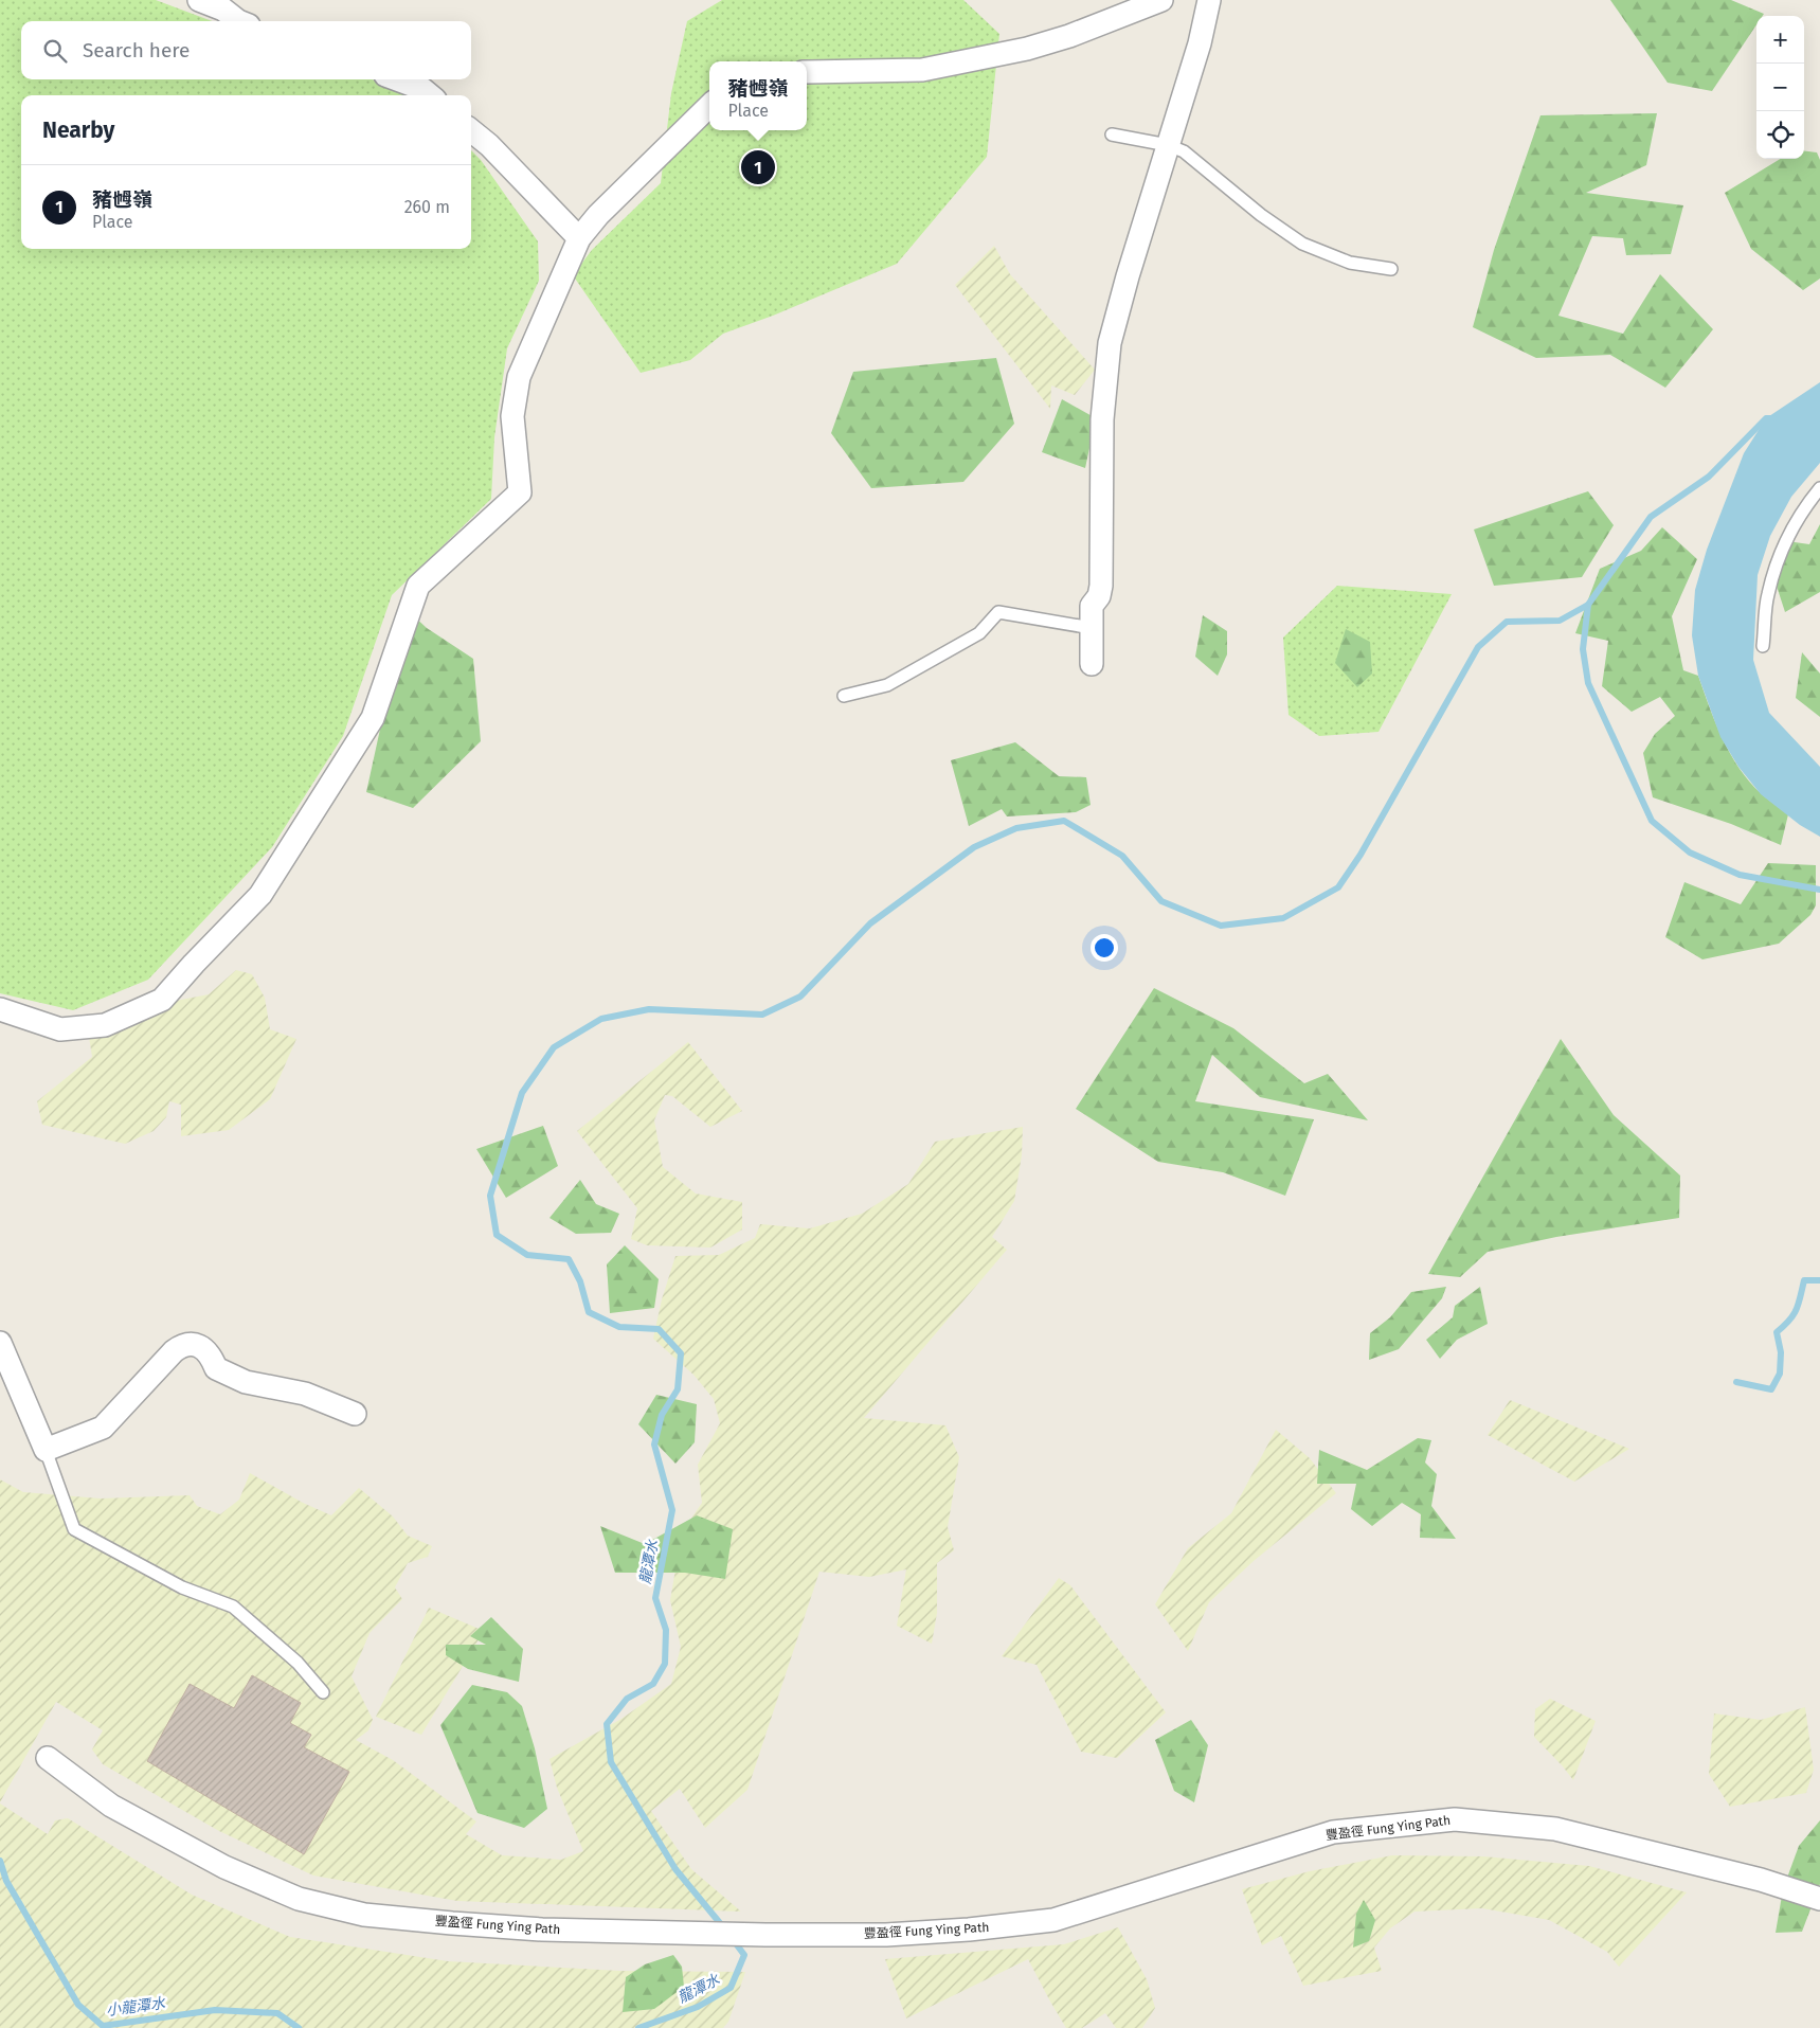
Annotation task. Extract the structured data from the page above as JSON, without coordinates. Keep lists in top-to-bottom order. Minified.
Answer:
{"streets":{"street":["豐盈徑 Fung Ying Path"]},"water":["龍潭水","小龍潭水"],"page":{"map_buttons":["+","−"],"search":"Search here","popup":["豬乸嶺","Place"],"heading":"Nearby","pins":"1","list":[{"mark":"1","name":"豬乸嶺","note":"Place","value":"260 m"}]}}
